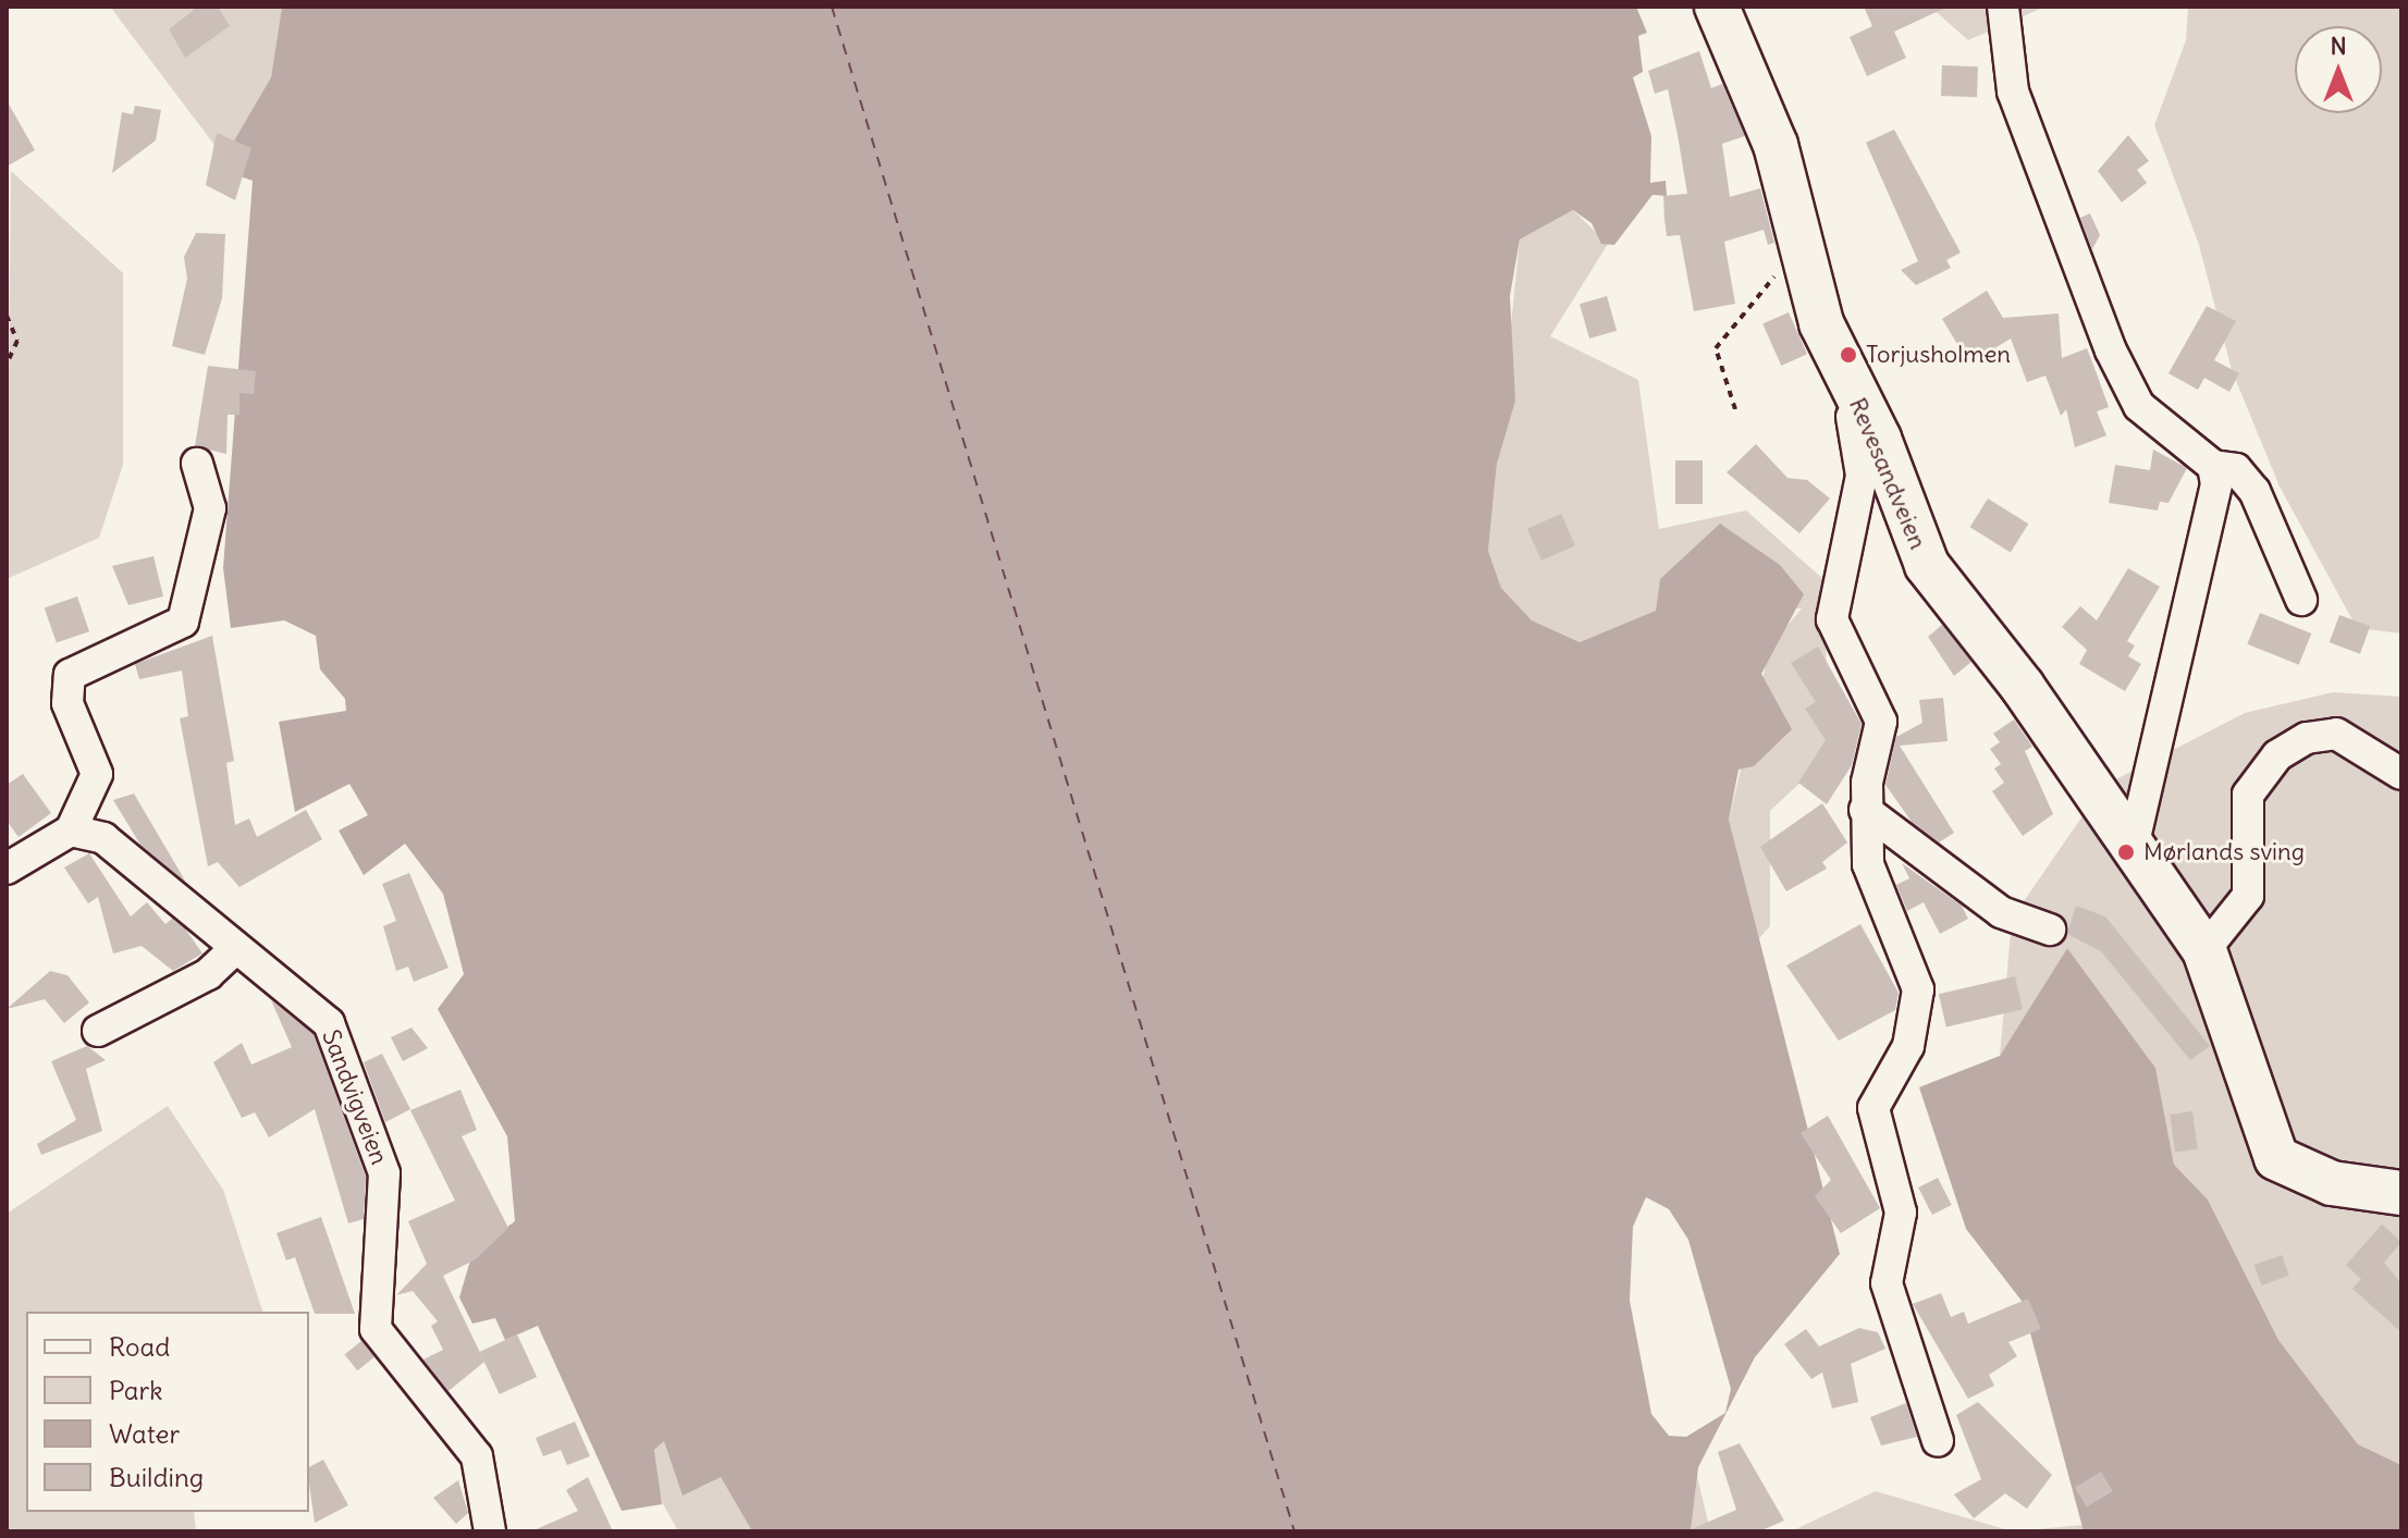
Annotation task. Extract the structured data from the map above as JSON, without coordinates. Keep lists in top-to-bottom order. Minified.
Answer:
{"streets":{"main road":["Revesandveien"],"street":["Sandvigveien"]},"places":["Torjusholmen","Mørlands sving"],"legend":["Road","Park","Water","Building"],"north":"top"}
